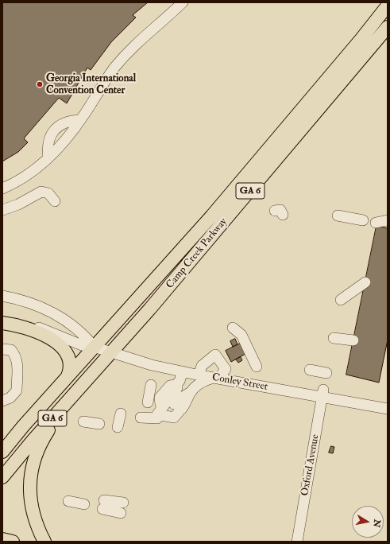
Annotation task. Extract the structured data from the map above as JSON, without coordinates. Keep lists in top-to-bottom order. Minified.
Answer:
{"streets":{"main road":["GA 6","Camp Creek Parkway"],"street":["Conley Street","Oxford Avenue"]},"crossings":[["Camp Creek Parkway","Conley Street"],["Conley Street","Oxford Avenue"]],"places":["Georgia International Convention Center"],"north":"right"}
